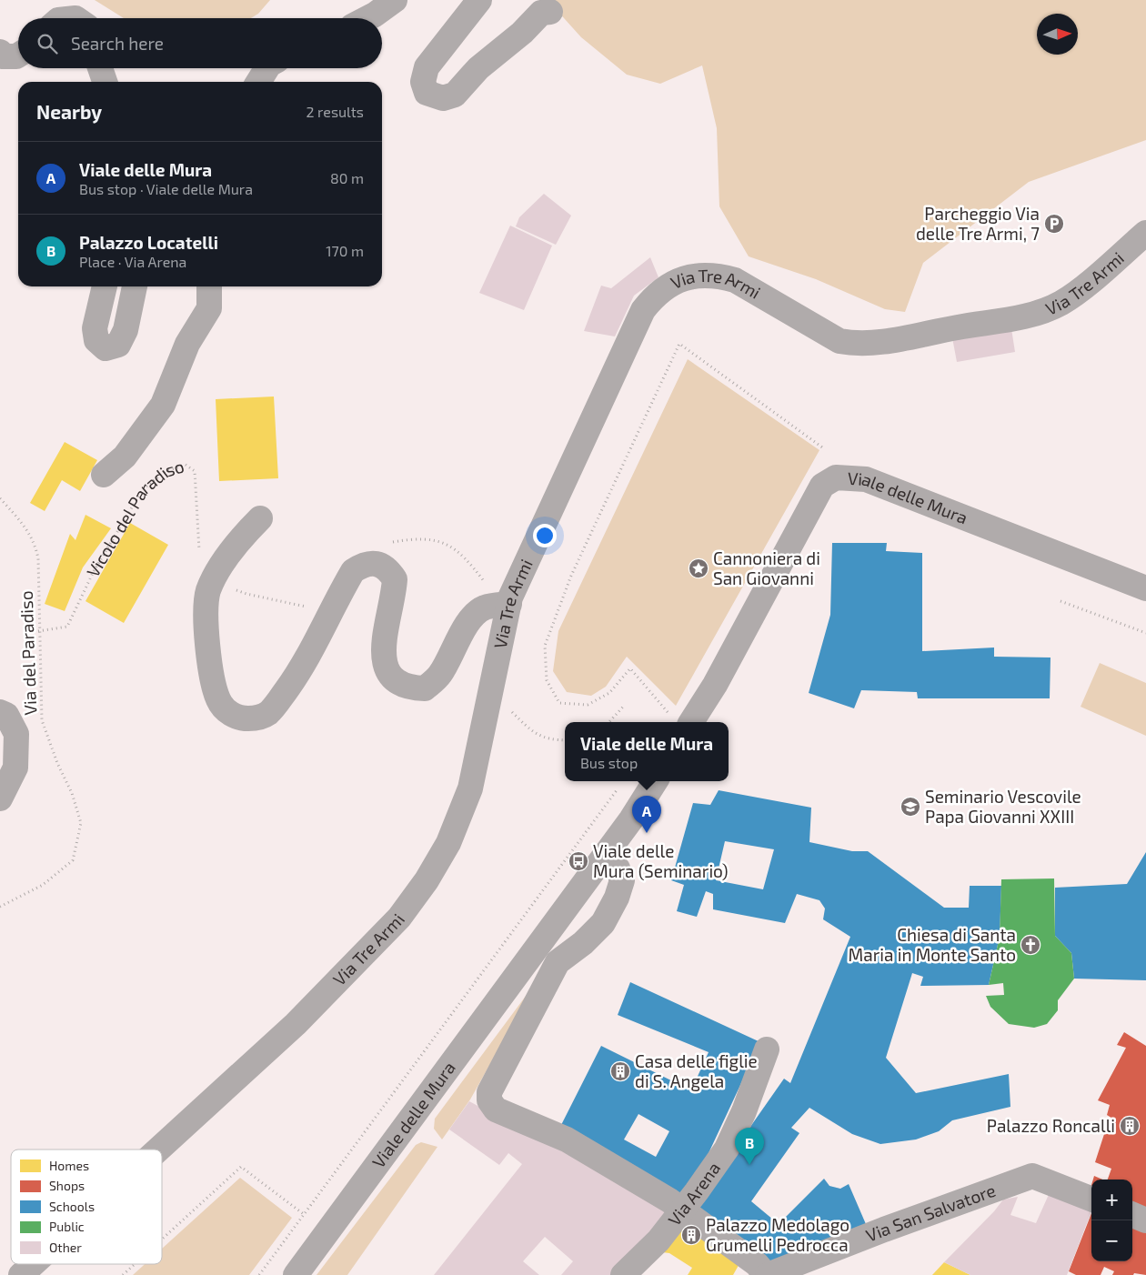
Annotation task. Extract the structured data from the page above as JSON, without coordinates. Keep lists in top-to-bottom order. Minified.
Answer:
{"streets":{"street":["Via Tre Armi","Viale delle Mura","Via Arena","Via San Salvatore"],"path":["Vicolo del Paradiso","Via del Paradiso"]},"crossings":[["Vicolo del Paradiso","Via del Paradiso"]],"places":{"parking":["Parcheggio Via delle Tre Armi, 7"],"place":["Cannoniera di San Giovanni"],"school or university":["Seminario Vescovile Papa Giovanni XXIII"],"bus stop":["Viale delle Mura (Seminario)"],"church":["Chiesa di Santa Maria in Monte Santo"],"building":["Casa delle figlie di S. Angela","Palazzo Roncalli","Palazzo Medolago Grumelli Pedrocca"]},"legend":["Homes","Shops","Schools","Public","Other"],"north":"right","page":{"search":"Search here","heading":["Nearby","2 results"],"list":[{"mark":"A","name":"Viale delle Mura","note":"Bus stop · Viale delle Mura","value":"80 m"},{"mark":"B","name":"Palazzo Locatelli","note":"Place · Via Arena","value":"170 m"}],"popup":["Viale delle Mura","Bus stop"],"pins":["A","B"],"map_buttons":["+","−"]}}
